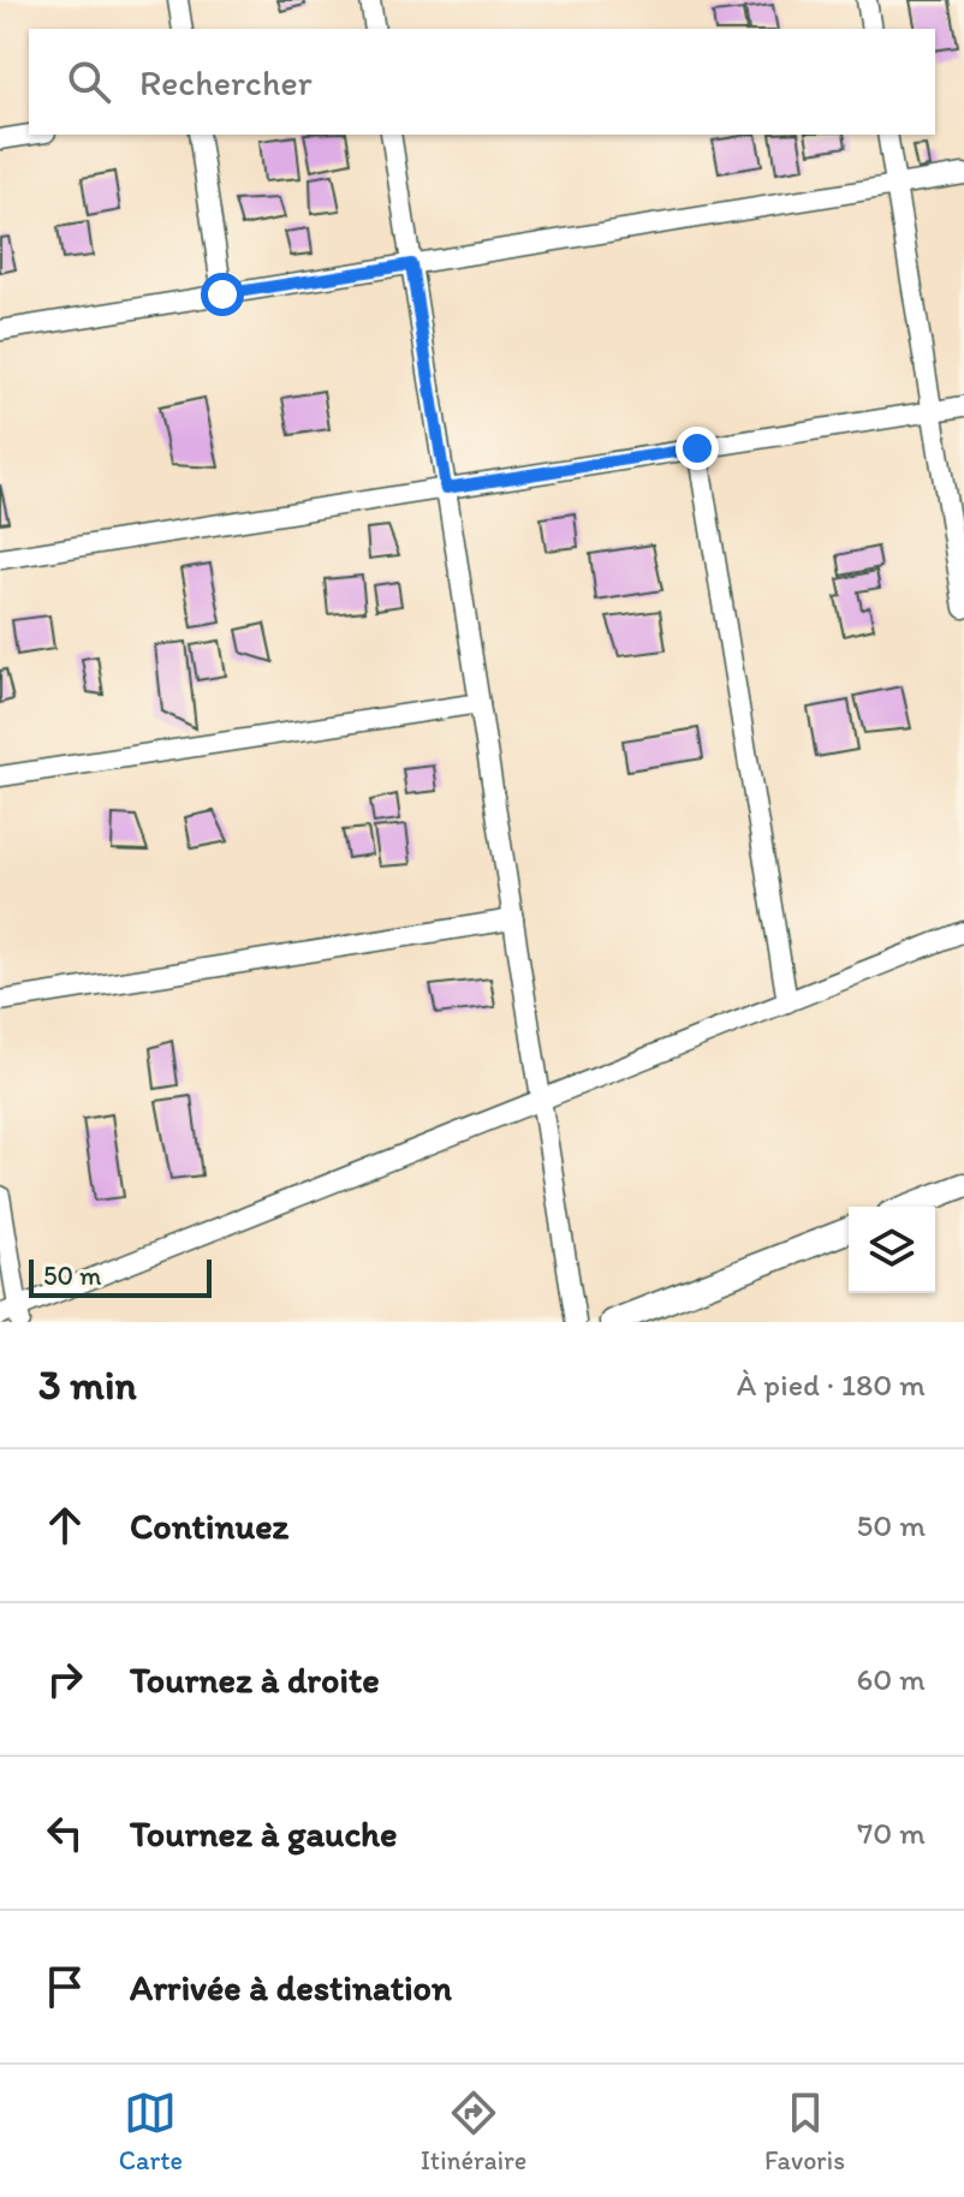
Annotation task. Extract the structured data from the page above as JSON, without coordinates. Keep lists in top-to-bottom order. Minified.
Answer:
{"scale_bar":"50 m","page":{"search":"Rechercher","scale":"50 m","heading":["3 min","À pied · 180 m"],"list":[["Continuez","50 m"],["Tournez à droite","60 m"],["Tournez à gauche","70 m"],"Arrivée à destination"],"nav":["Carte","Itinéraire","Favoris"]}}
